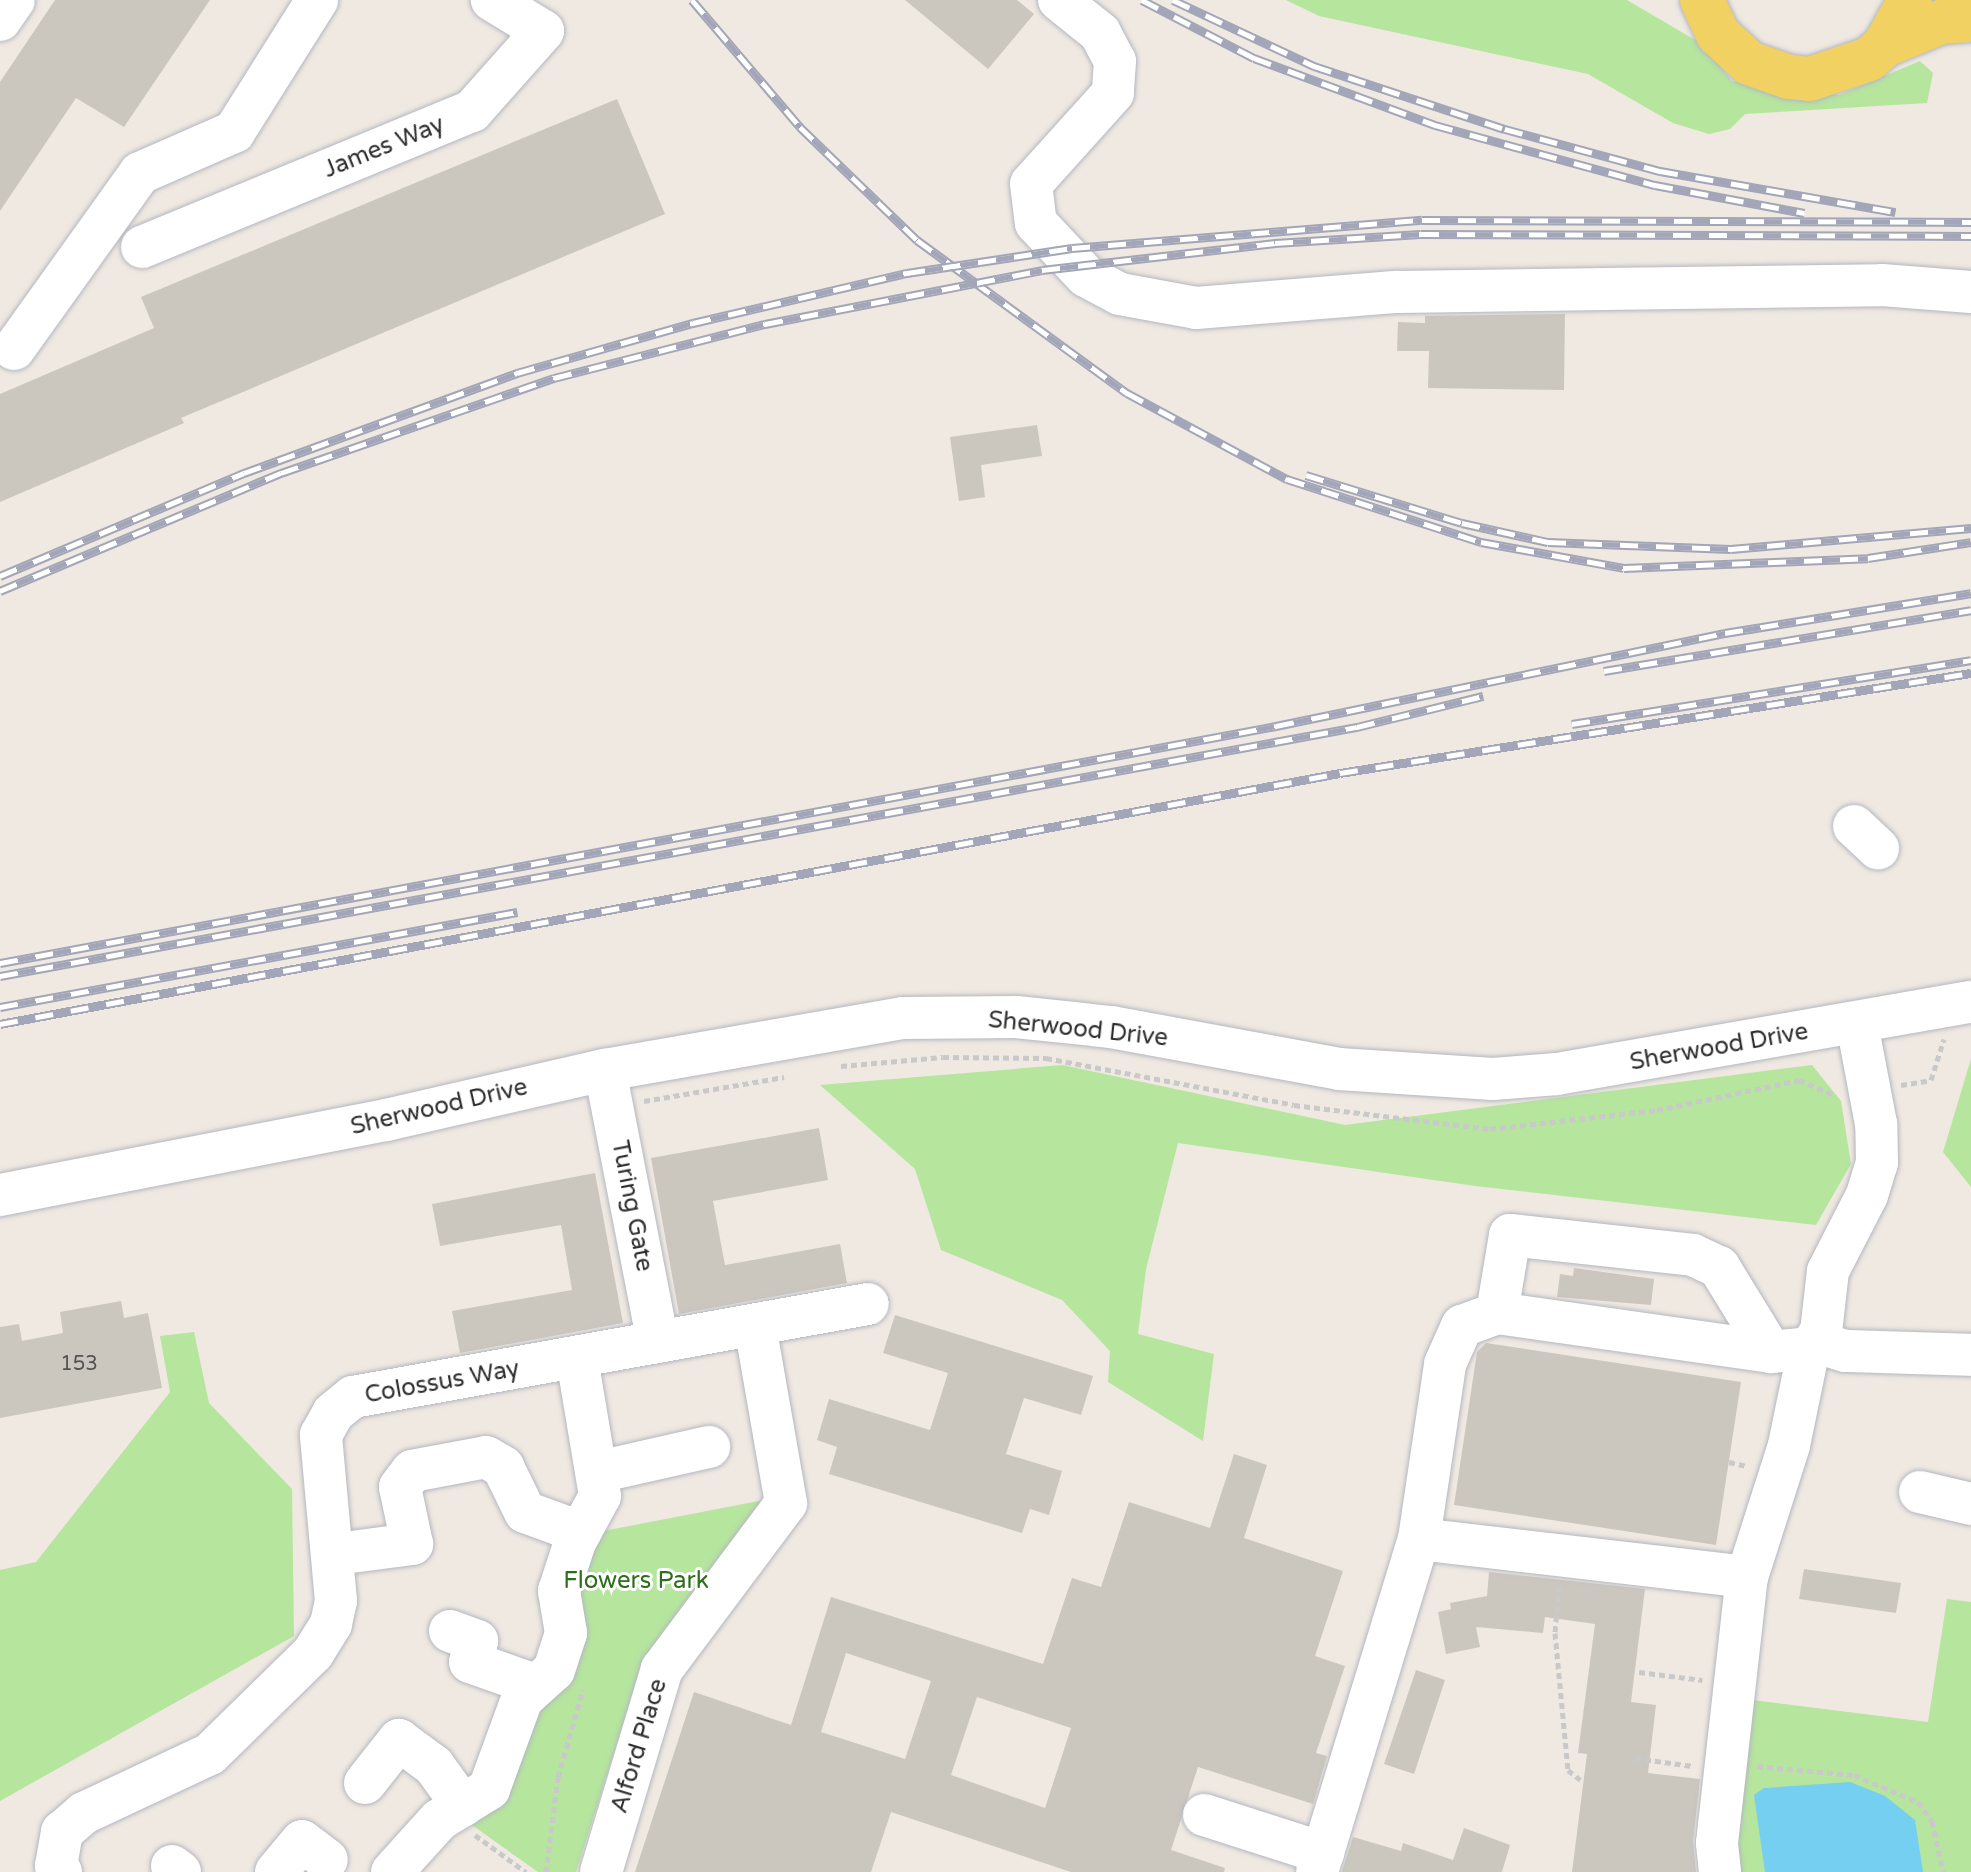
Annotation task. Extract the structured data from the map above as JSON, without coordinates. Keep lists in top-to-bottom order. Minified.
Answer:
{"streets":{"street":["James Way","Sherwood Drive","Turing Gate","Colossus Way","Alford Place"]},"crossings":[["Sherwood Drive","Turing Gate"],["Turing Gate","Colossus Way"],["Colossus Way","Alford Place"]],"parks":["Flowers Park"],"house_numbers":["153"]}
